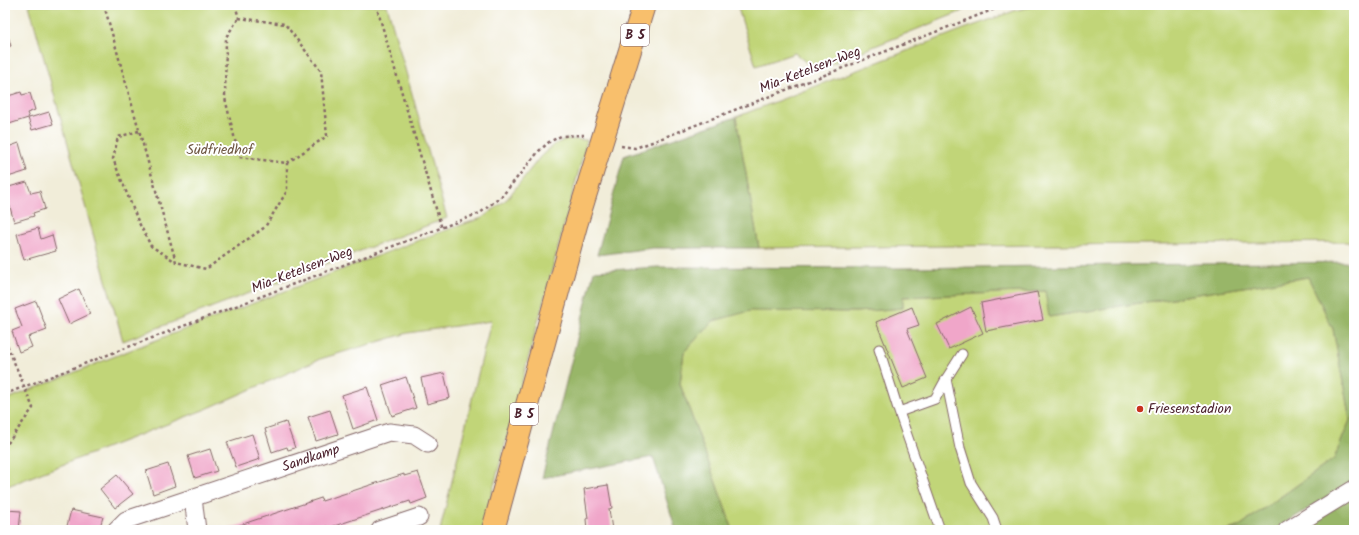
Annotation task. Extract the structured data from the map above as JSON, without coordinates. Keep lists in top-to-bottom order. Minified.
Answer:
{"streets":{"highway":["B 5"],"street":["Sandkamp"],"path":["Mia-Ketelsen-Weg"]},"parks":["Südfriedhof"],"places":["Friesenstadion"]}
